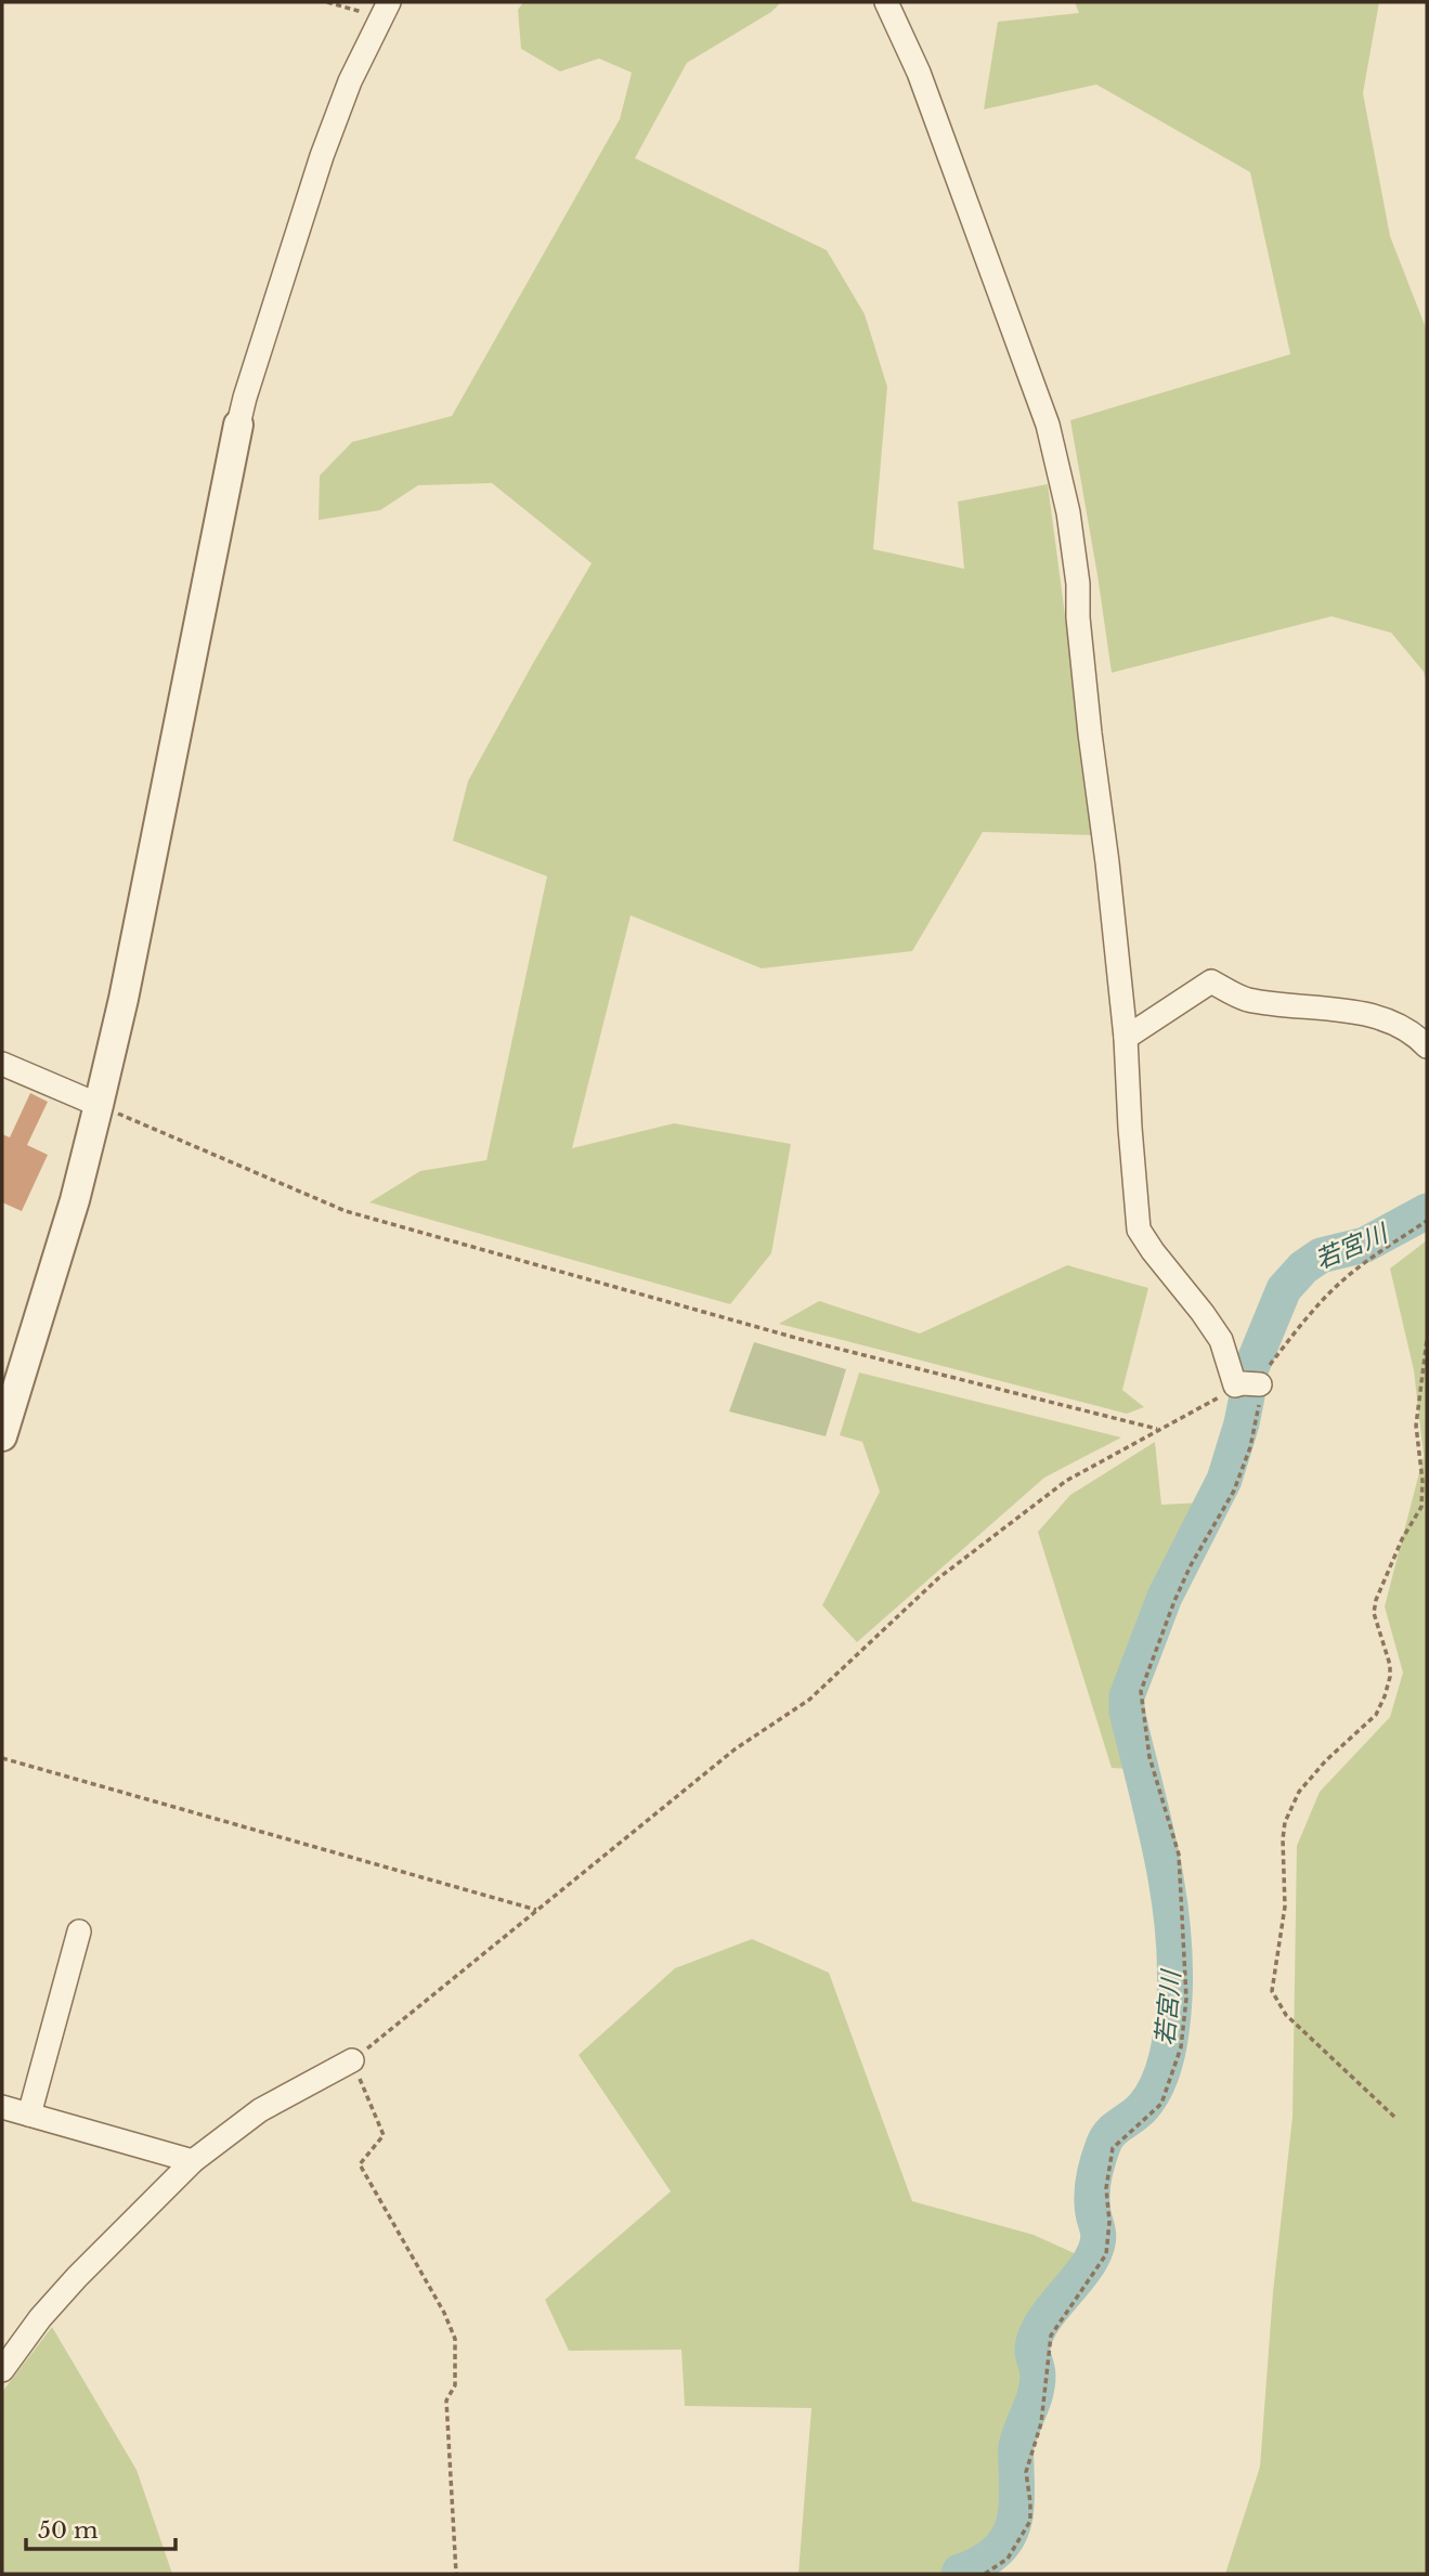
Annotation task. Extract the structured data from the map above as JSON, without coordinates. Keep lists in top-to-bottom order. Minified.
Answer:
{"water":["若宮川"],"scale_bar":"50 m"}
